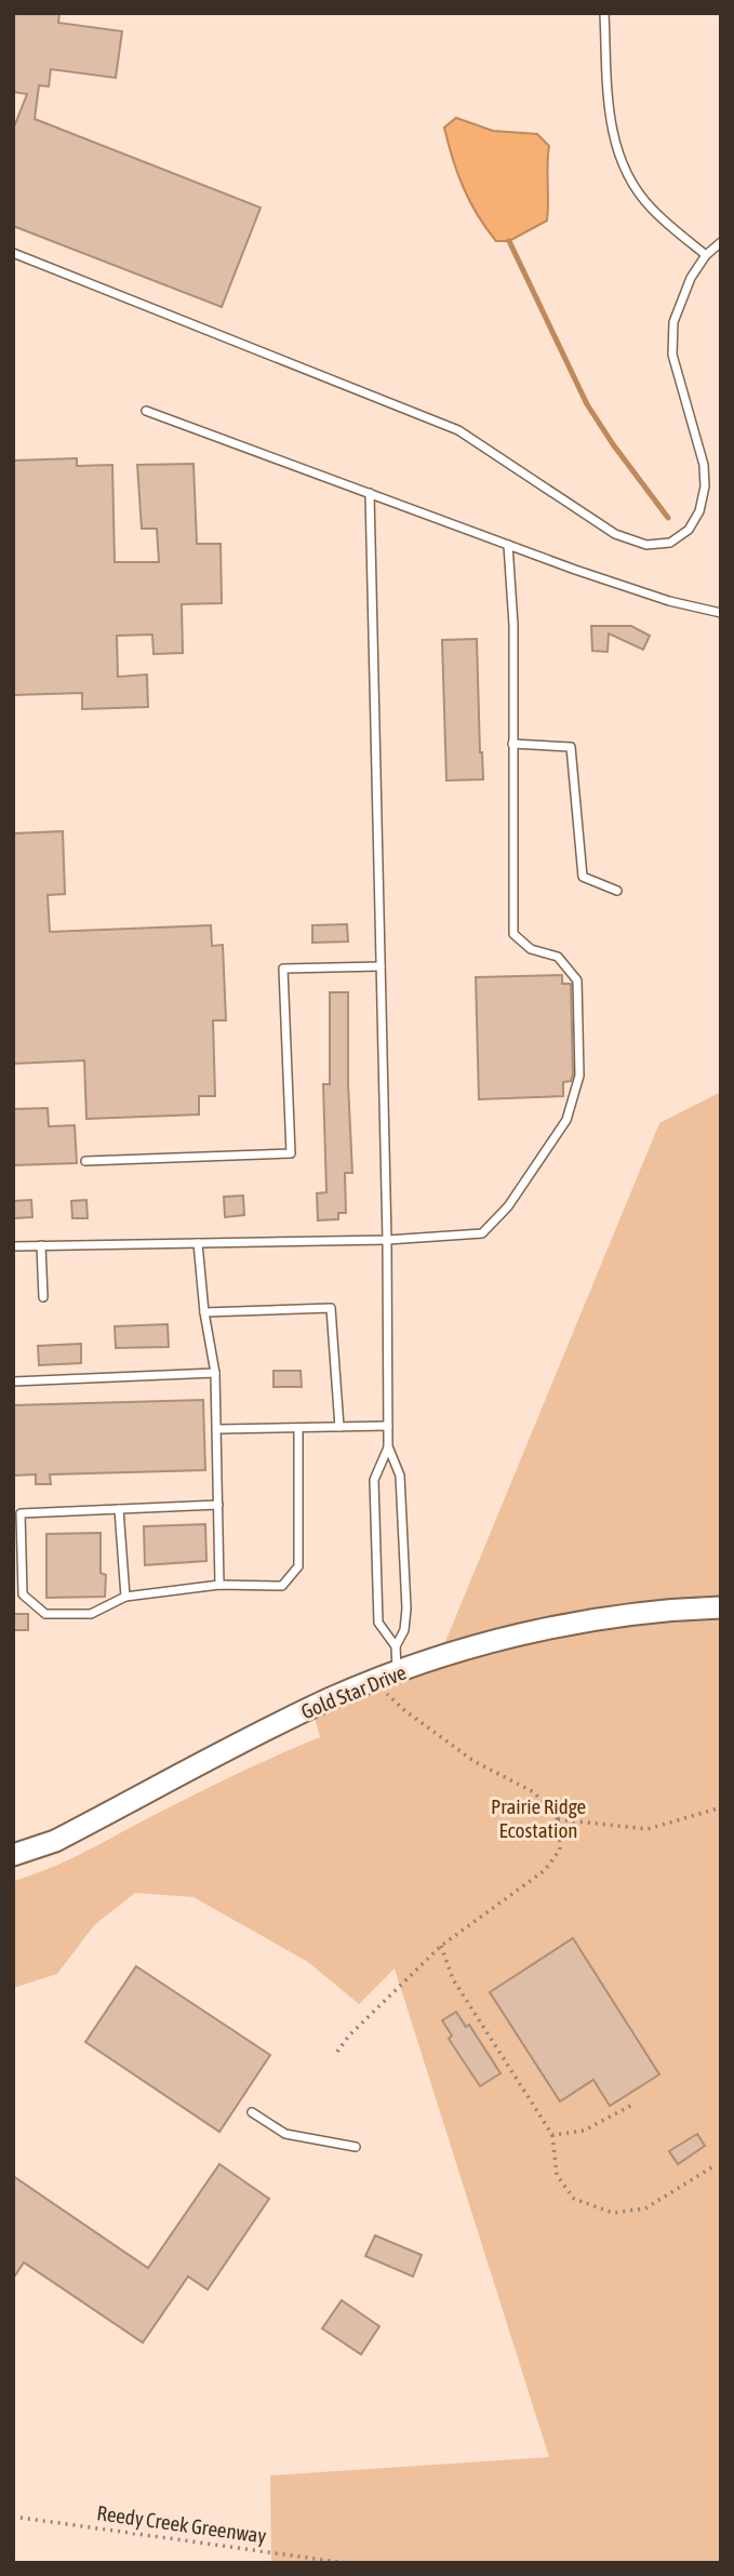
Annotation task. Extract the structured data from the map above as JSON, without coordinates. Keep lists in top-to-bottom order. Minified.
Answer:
{"streets":{"street":["Gold Star Drive"],"path":["Reedy Creek Greenway"]},"parks":["Prairie Ridge Ecostation"]}
